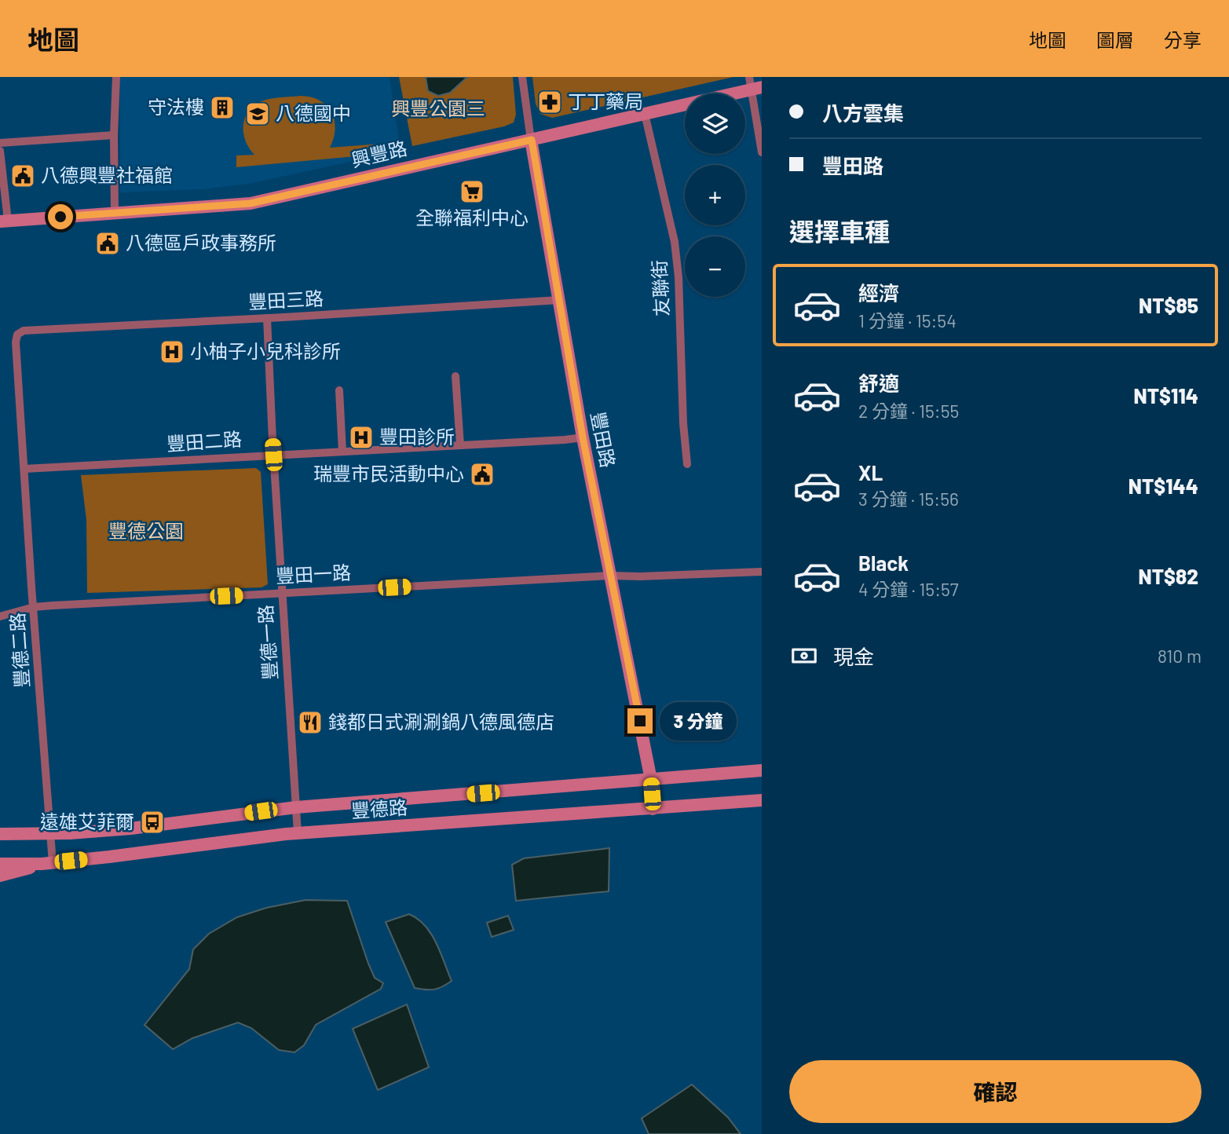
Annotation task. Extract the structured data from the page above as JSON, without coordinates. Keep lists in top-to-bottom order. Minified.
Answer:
{"streets":{"main road":["興豐路","豐田路","豐德路"],"street":["友聯街","豐田三路","豐田二路","豐田一路","豐德一路","豐德二路"]},"crossings":[["興豐路","友聯街"],["興豐路","豐田路"],["豐田三路","豐田路"],["豐田三路","豐德一路"],["豐田三路","豐德二路"],["豐田路","豐田二路"],["豐田路","豐田一路"],["豐田路","豐德路"],["豐田二路","豐德一路"],["豐田二路","豐德二路"],["豐田一路","豐德一路"],["豐田一路","豐德二路"],["豐德一路","豐德路"],["豐德二路","豐德路"]],"parks":["興豐公園三","豐德公園"],"places":{"pharmacy":["丁丁藥局"],"building":["守法樓"],"school or university":["八德國中"],"public building":["八德興豐社福館","八德區戶政事務所","瑞豐市民活動中心"],"supermarket":["全聯福利中心"],"hospital":["小柚子小兒科診所","豐田診所"],"restaurant":["錢都日式涮涮鍋八德風德店"],"bus stop":["遠雄艾菲爾"]},"page":{"header":"地圖","nav":["地圖","圖層","分享"],"banner":["八方雲集","豐田路"],"map_buttons":["+","−"],"heading":"選擇車種","list":[{"name":"經濟","note":"1 分鐘 · 15:54","value":"NT$85"},{"name":"舒適","note":"2 分鐘 · 15:55","value":"NT$114"},{"name":"XL","note":"3 分鐘 · 15:56","value":"NT$144"},{"name":"Black","note":"4 分鐘 · 15:57","value":"NT$82"}],"pay":["現金","810 m"],"bubble":"3 分鐘","buttons":"確認"}}
